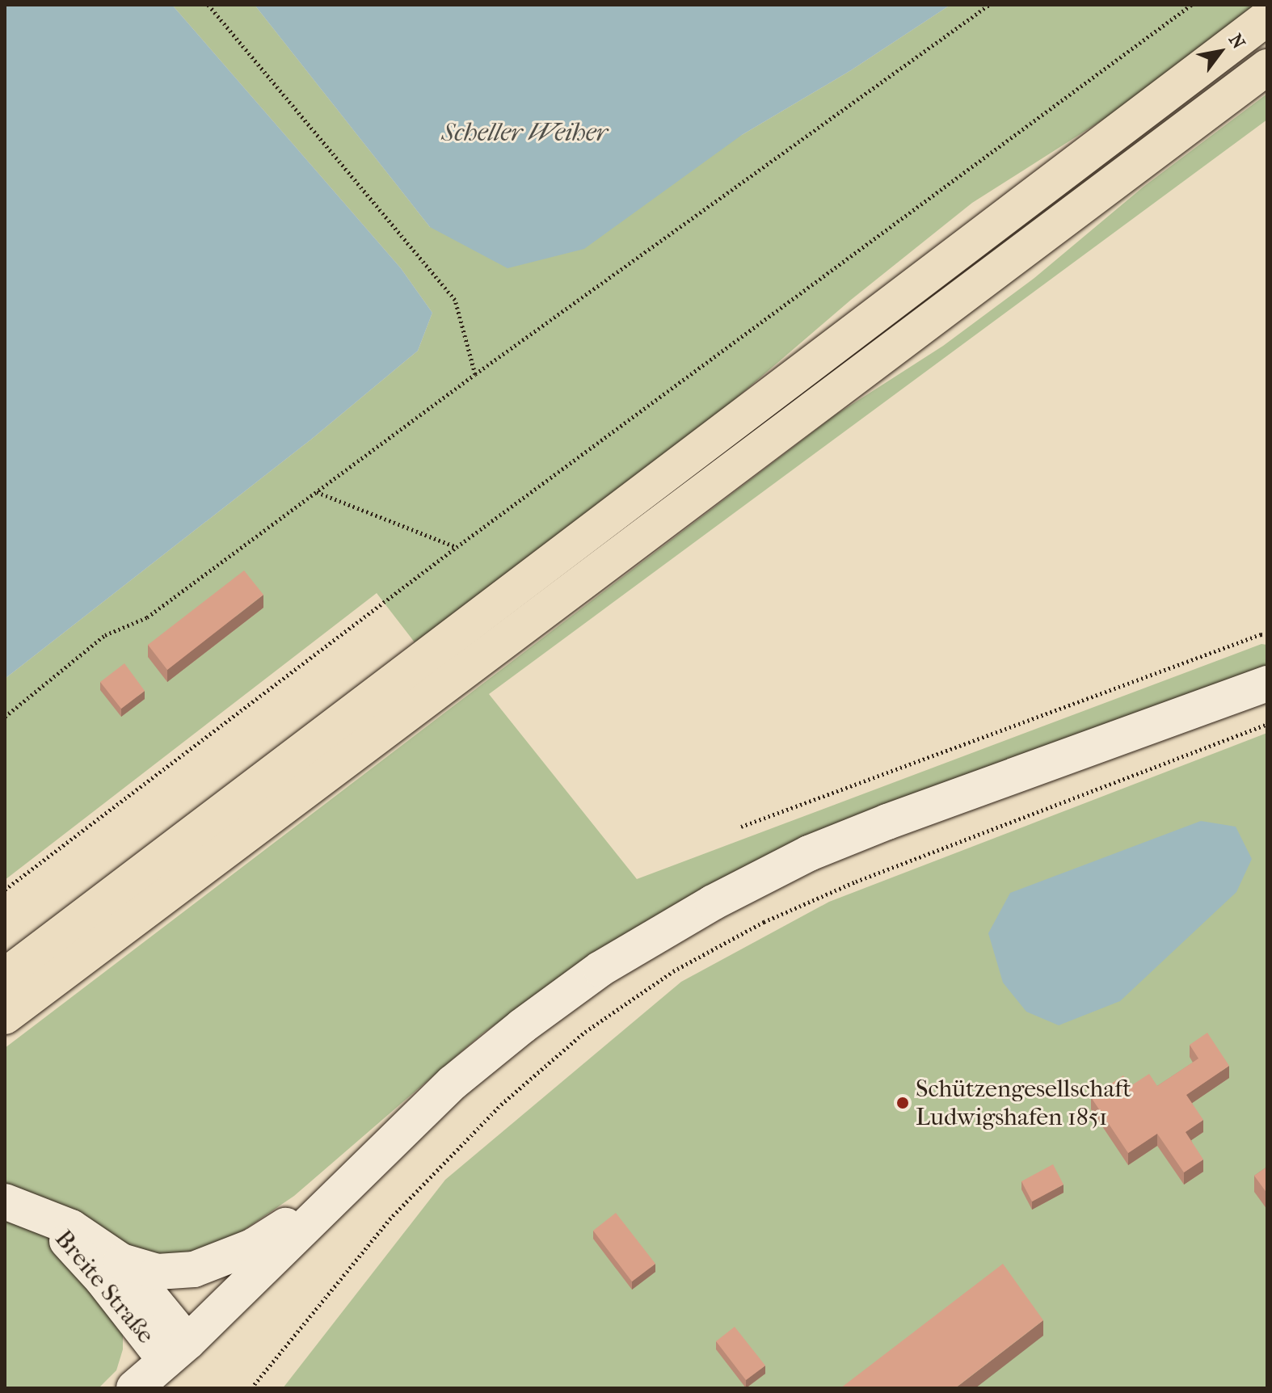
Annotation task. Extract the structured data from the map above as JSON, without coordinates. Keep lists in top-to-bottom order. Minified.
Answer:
{"streets":{"street":["Breite Straße"]},"water":["Scheller Weiher"],"places":["Schützengesellschaft Ludwigshafen 1851"],"north":"top right"}
